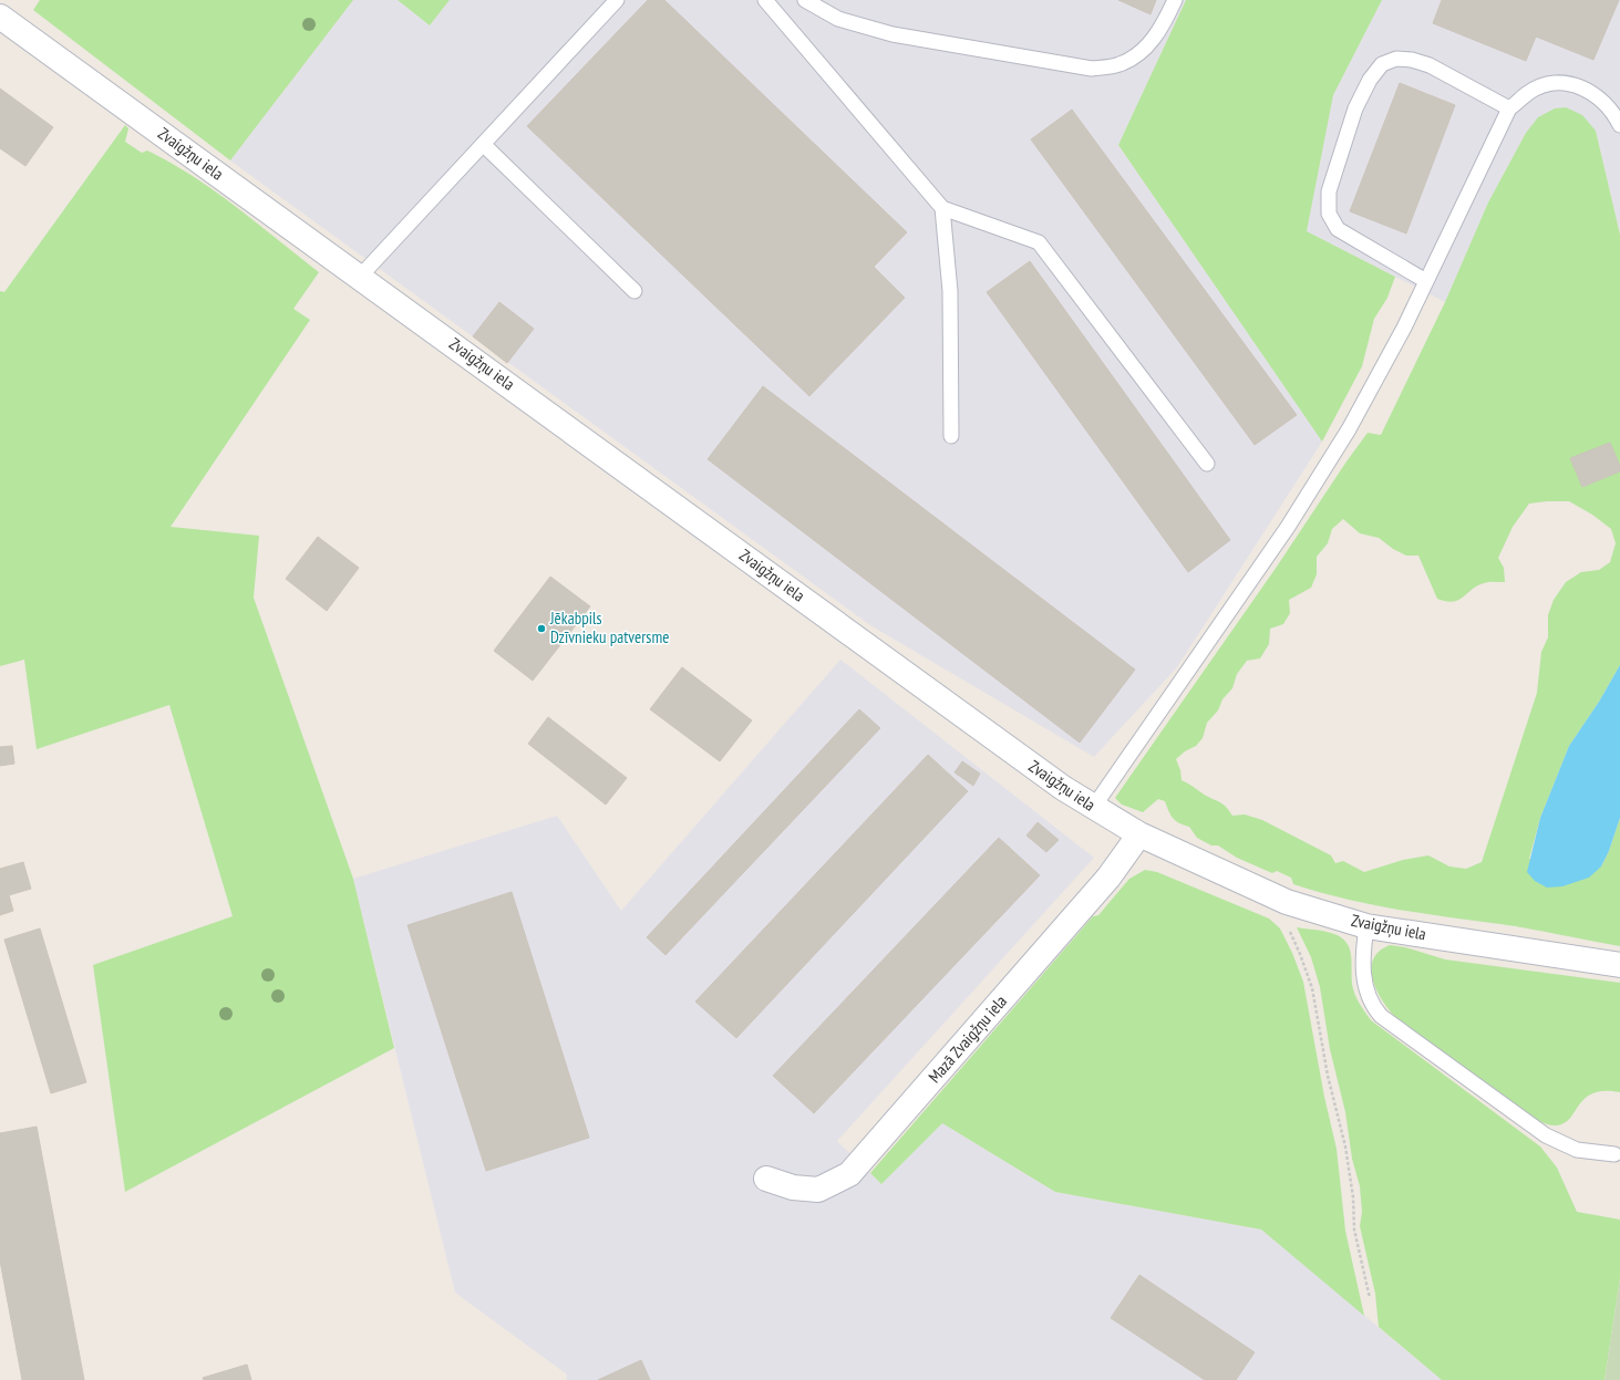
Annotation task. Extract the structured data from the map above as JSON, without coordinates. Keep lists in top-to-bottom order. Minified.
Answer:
{"streets":{"street":["Zvaigžņu iela","Mazā Zvaigžņu iela"]},"crossings":[["Zvaigžņu iela","Mazā Zvaigžņu iela"]],"places":["Jēkabpils Dzīvnieku patversme"]}
